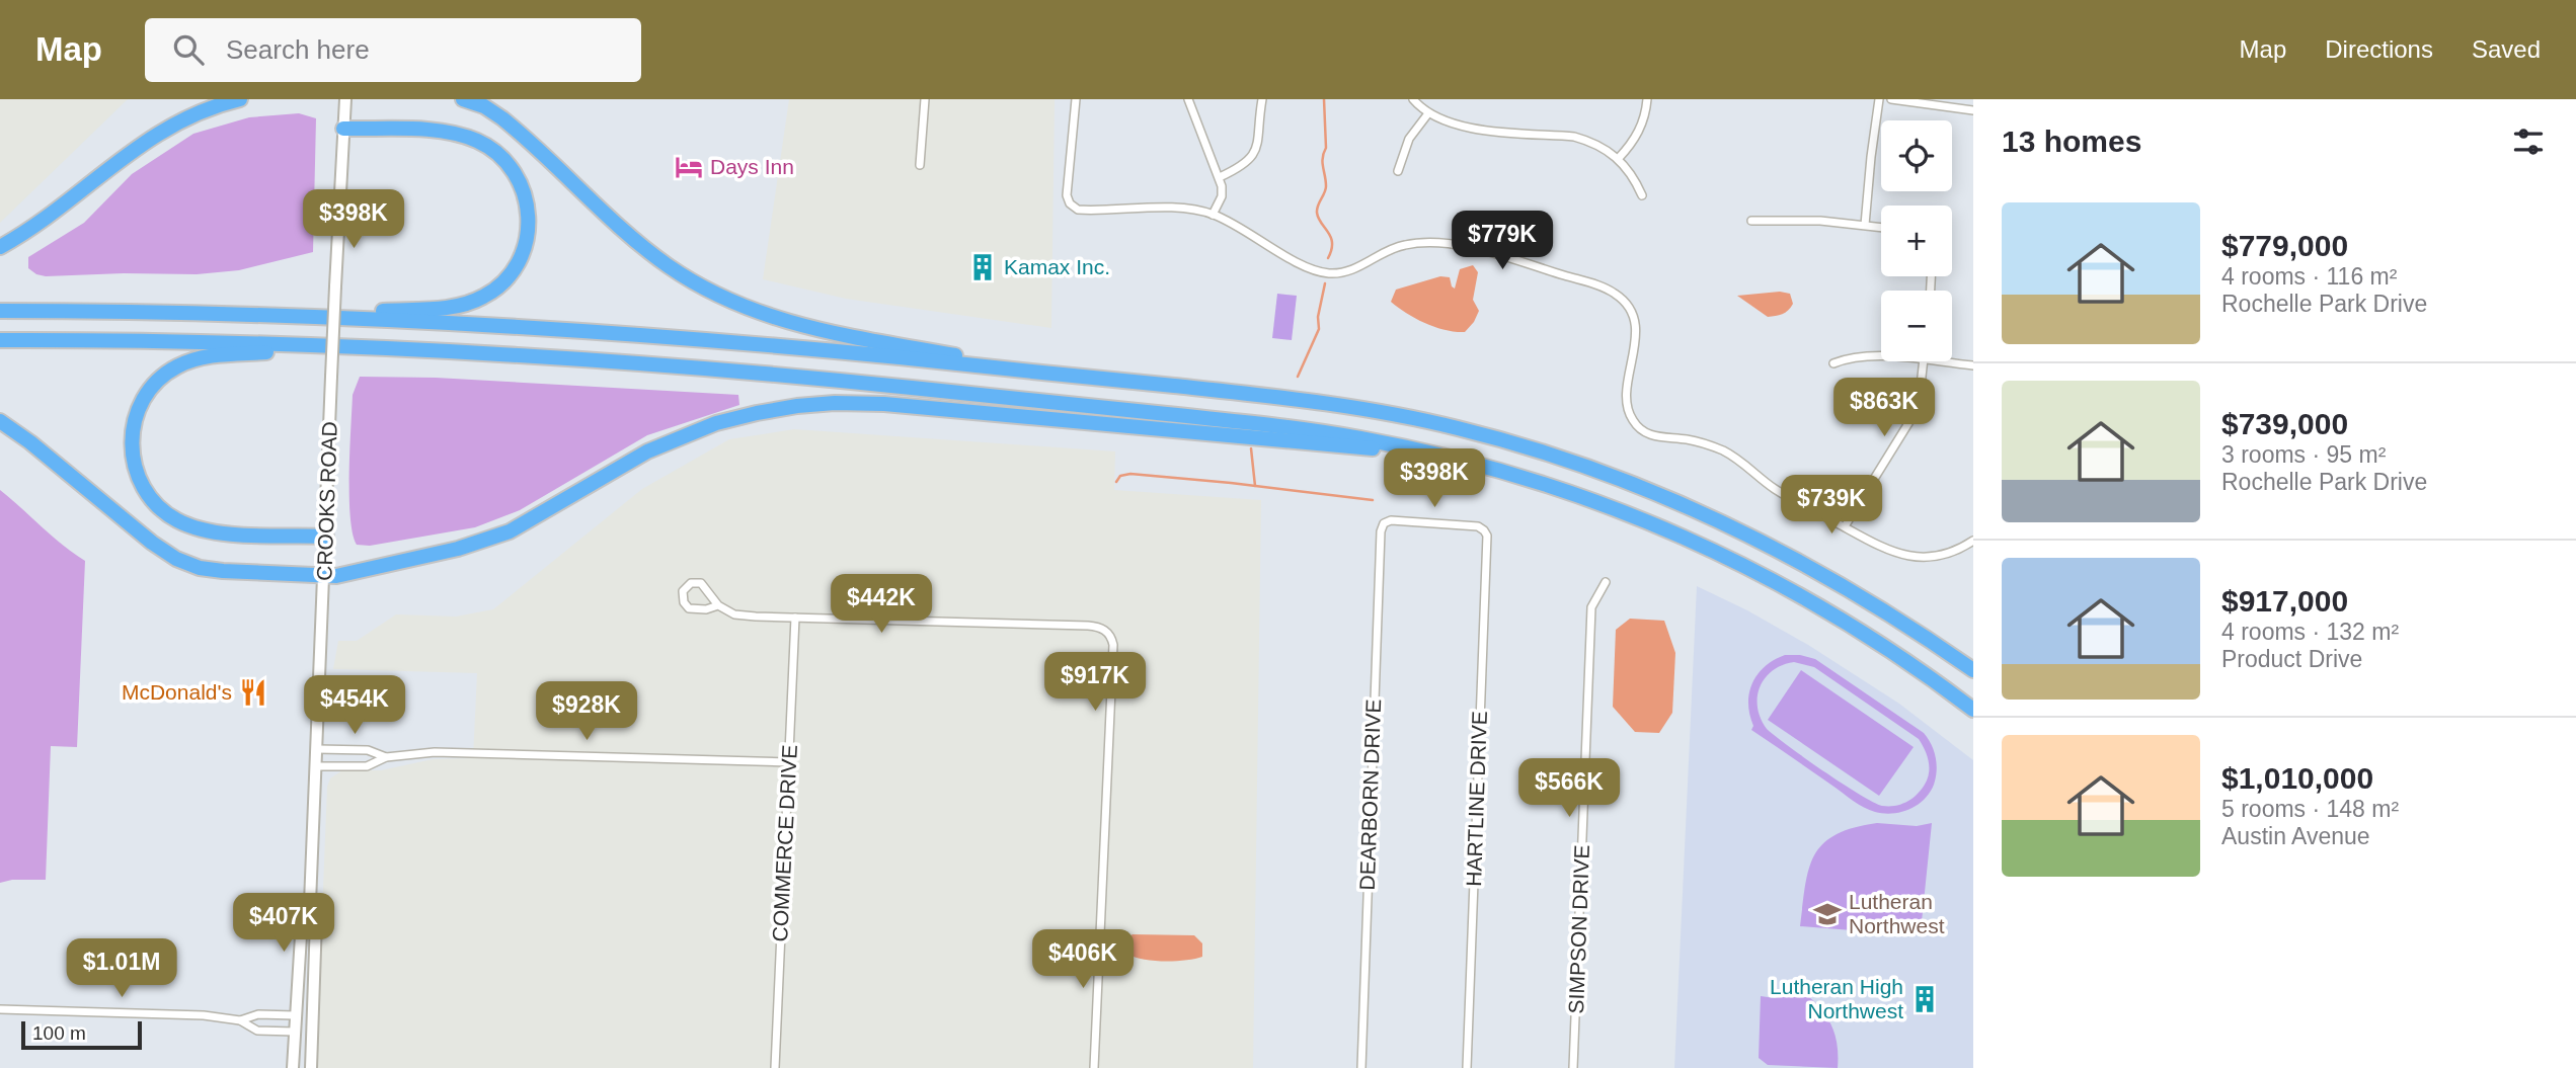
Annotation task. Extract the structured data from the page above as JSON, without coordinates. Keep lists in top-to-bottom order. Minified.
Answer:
{"streets":{"main road":["CROOKS ROAD"],"street":["DEARBORN DRIVE","HARTLINE DRIVE","COMMERCE DRIVE","SIMPSON DRIVE"]},"crossings":[["DEARBORN DRIVE","HARTLINE DRIVE"]],"places":{"hotel":["Days Inn"],"building":["Kamax Inc.","Lutheran High Northwest"],"restaurant":["McDonald's"],"school or university":["Lutheran Northwest"]},"scale_bar":"100 m","page":{"header":"Map","search":"Search here","nav":["Map","Directions","Saved"],"heading":"13 homes","map_buttons":["+","−"],"list":[{"name":"$779,000","note":"4 rooms · 116 m² · Rochelle Park Drive"},{"name":"$739,000","note":"3 rooms · 95 m² · Rochelle Park Drive"},{"name":"$917,000","note":"4 rooms · 132 m² · Product Drive"},{"name":"$1,010,000","note":"5 rooms · 148 m² · Austin Avenue"}],"price":["$398K","$779K","$863K","$398K","$739K","$442K","$917K","$454K","$928K","$566K","$407K","$406K","$1.01M"],"scale":"100 m"}}
